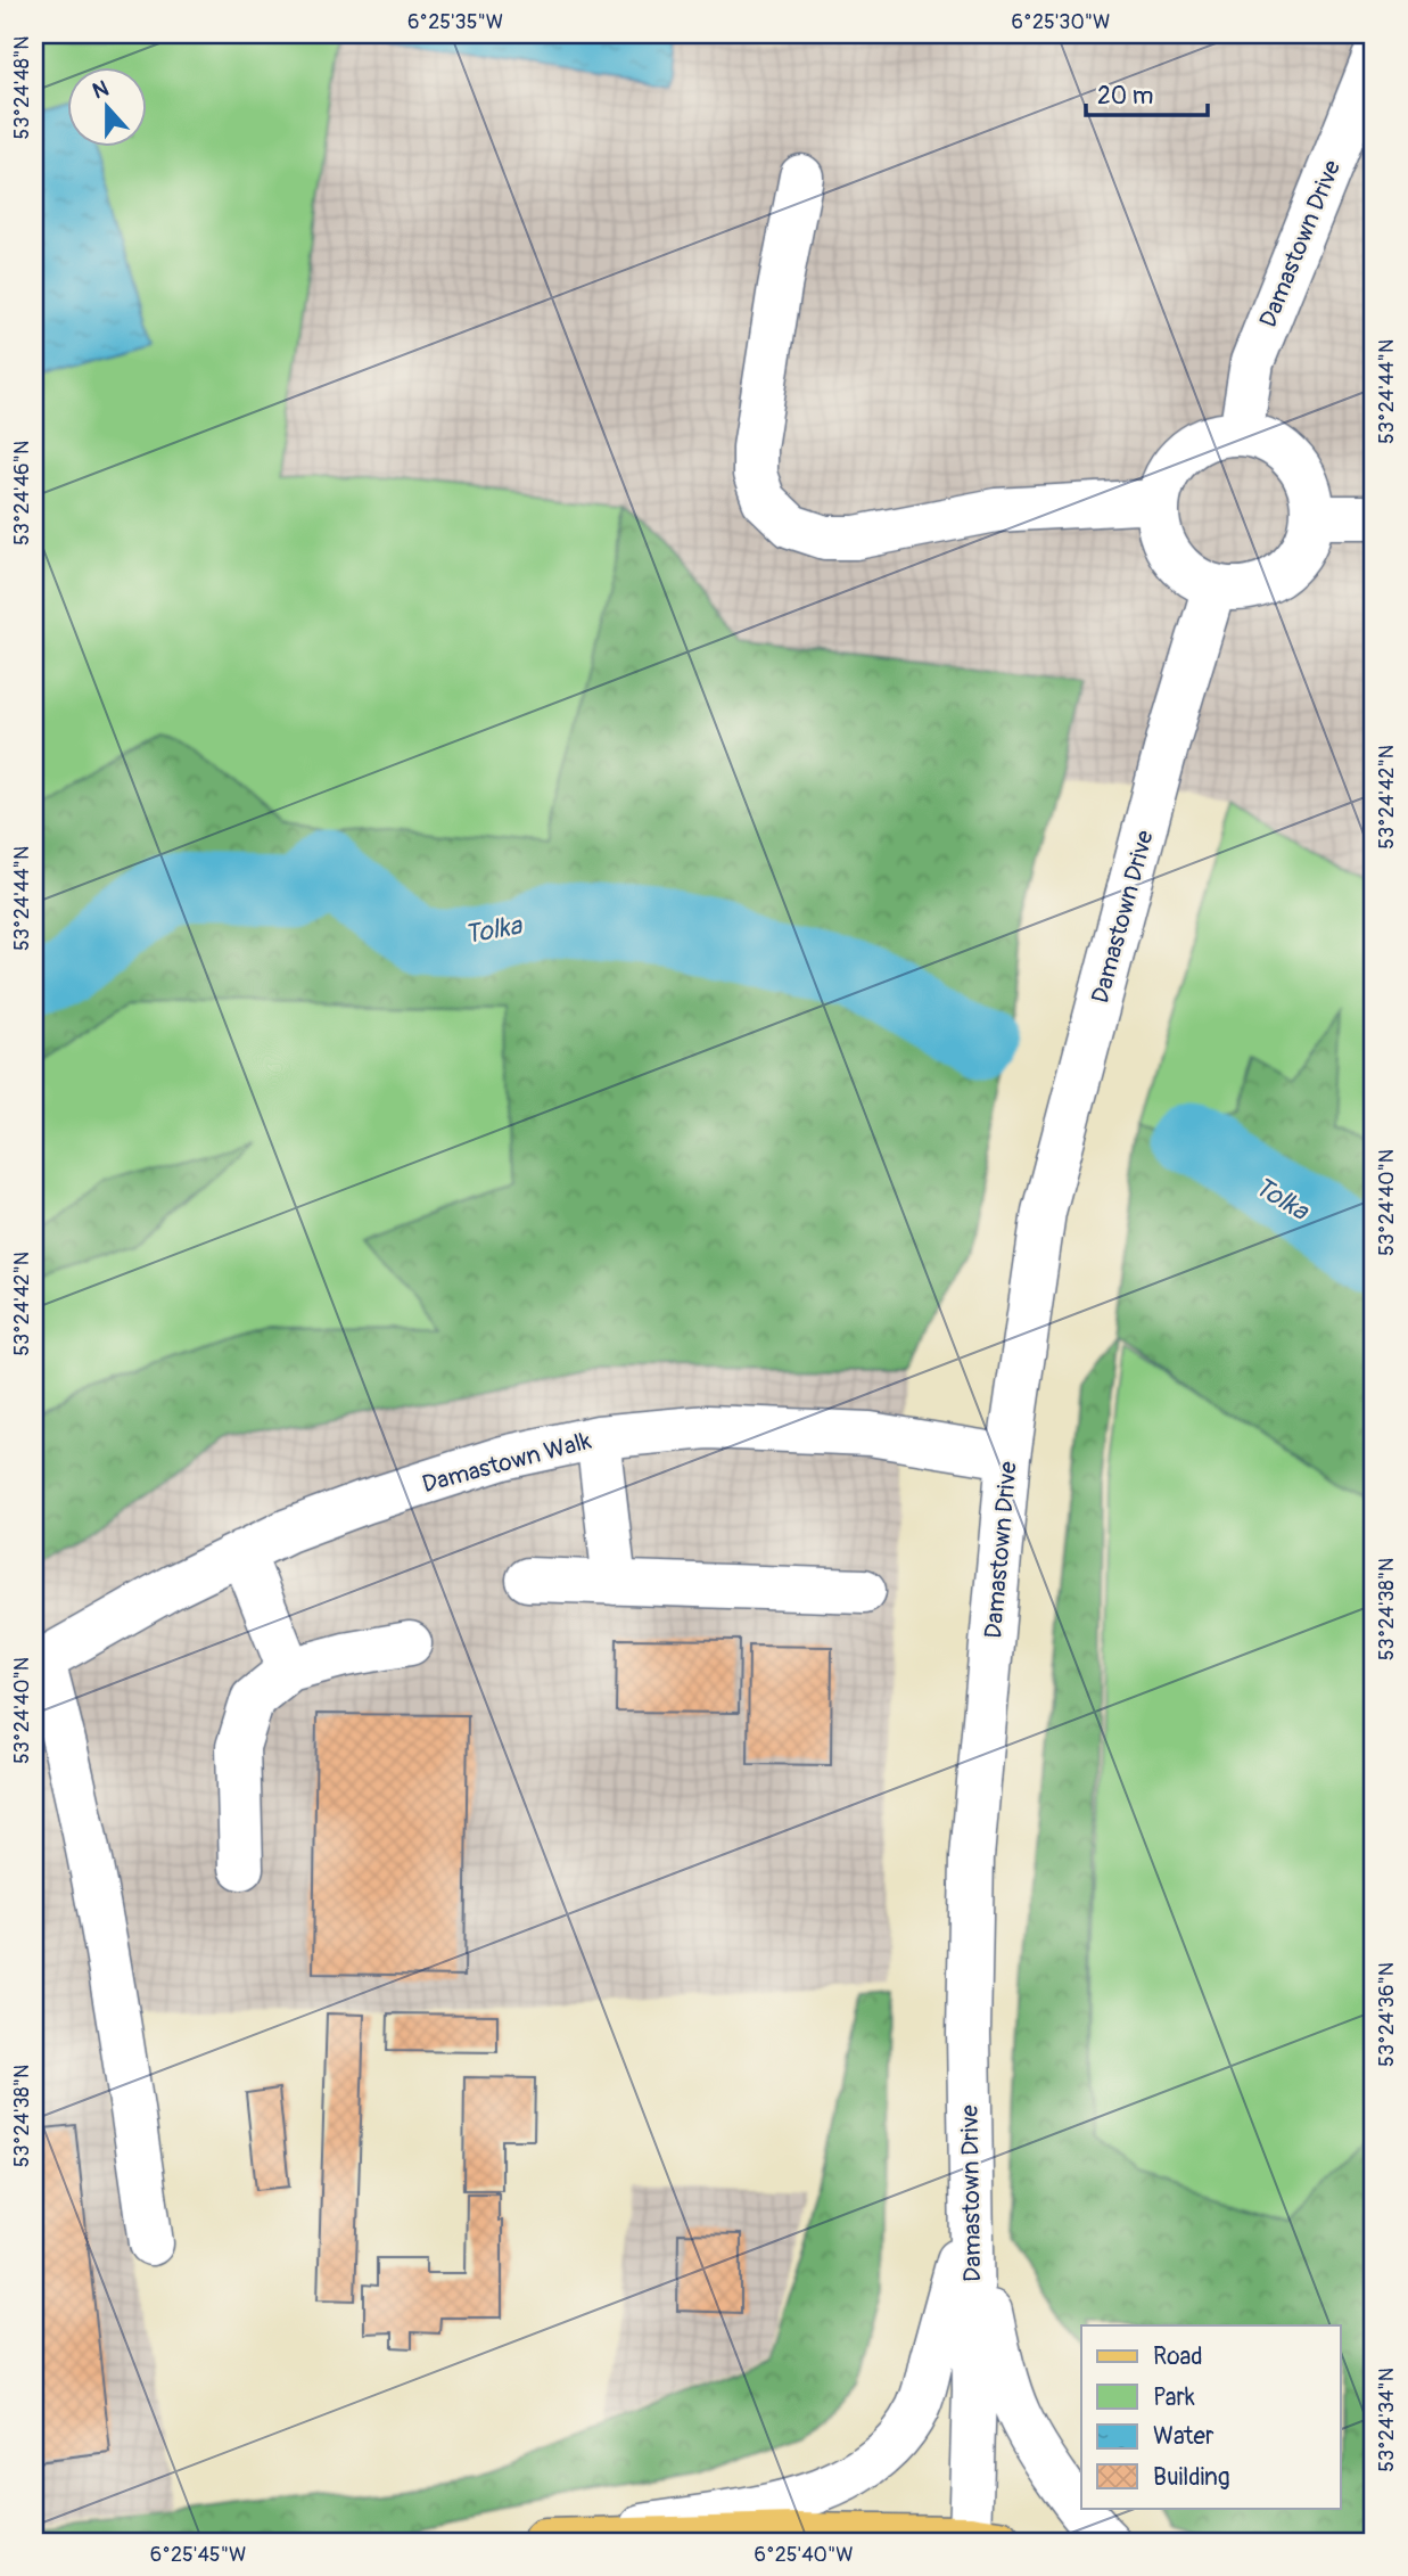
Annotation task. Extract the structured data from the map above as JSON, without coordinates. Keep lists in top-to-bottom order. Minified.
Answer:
{"streets":{"street":["Damastown Drive","Damastown Walk"]},"crossings":[["Damastown Drive","Damastown Walk"]],"water":["Tolka"],"legend":["Road","Park","Water","Building"],"scale_bar":"20 m","north":"top","coordinates":["6°25'35\"W","6°25'30\"W","53°24'48\"N","53°24'44\"N","53°24'46\"N","53°24'42\"N","53°24'40\"N","53°24'38\"N","53°24'36\"N","53°24'34\"N","6°25'45\"W","6°25'40\"W"]}
